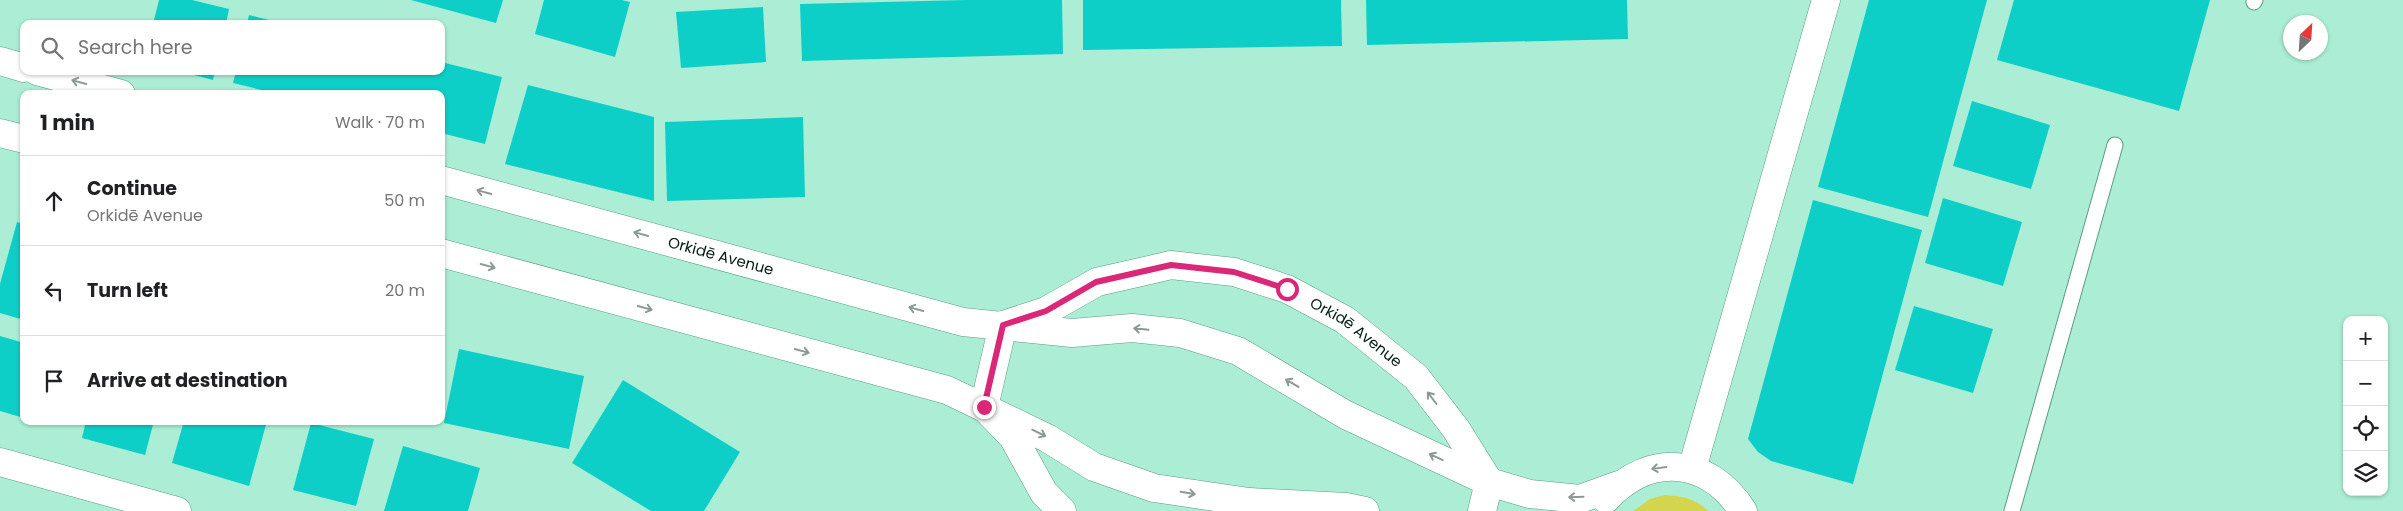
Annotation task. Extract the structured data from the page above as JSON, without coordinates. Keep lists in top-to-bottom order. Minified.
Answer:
{"streets":{"street":["Orkidē Avenue"]},"north":"top right","page":{"search":"Search here","heading":["1 min","Walk · 70 m"],"list":[["Continue","Orkidē Avenue","50 m"],["Turn left","20 m"],"Arrive at destination"],"map_buttons":["+","−"]}}
